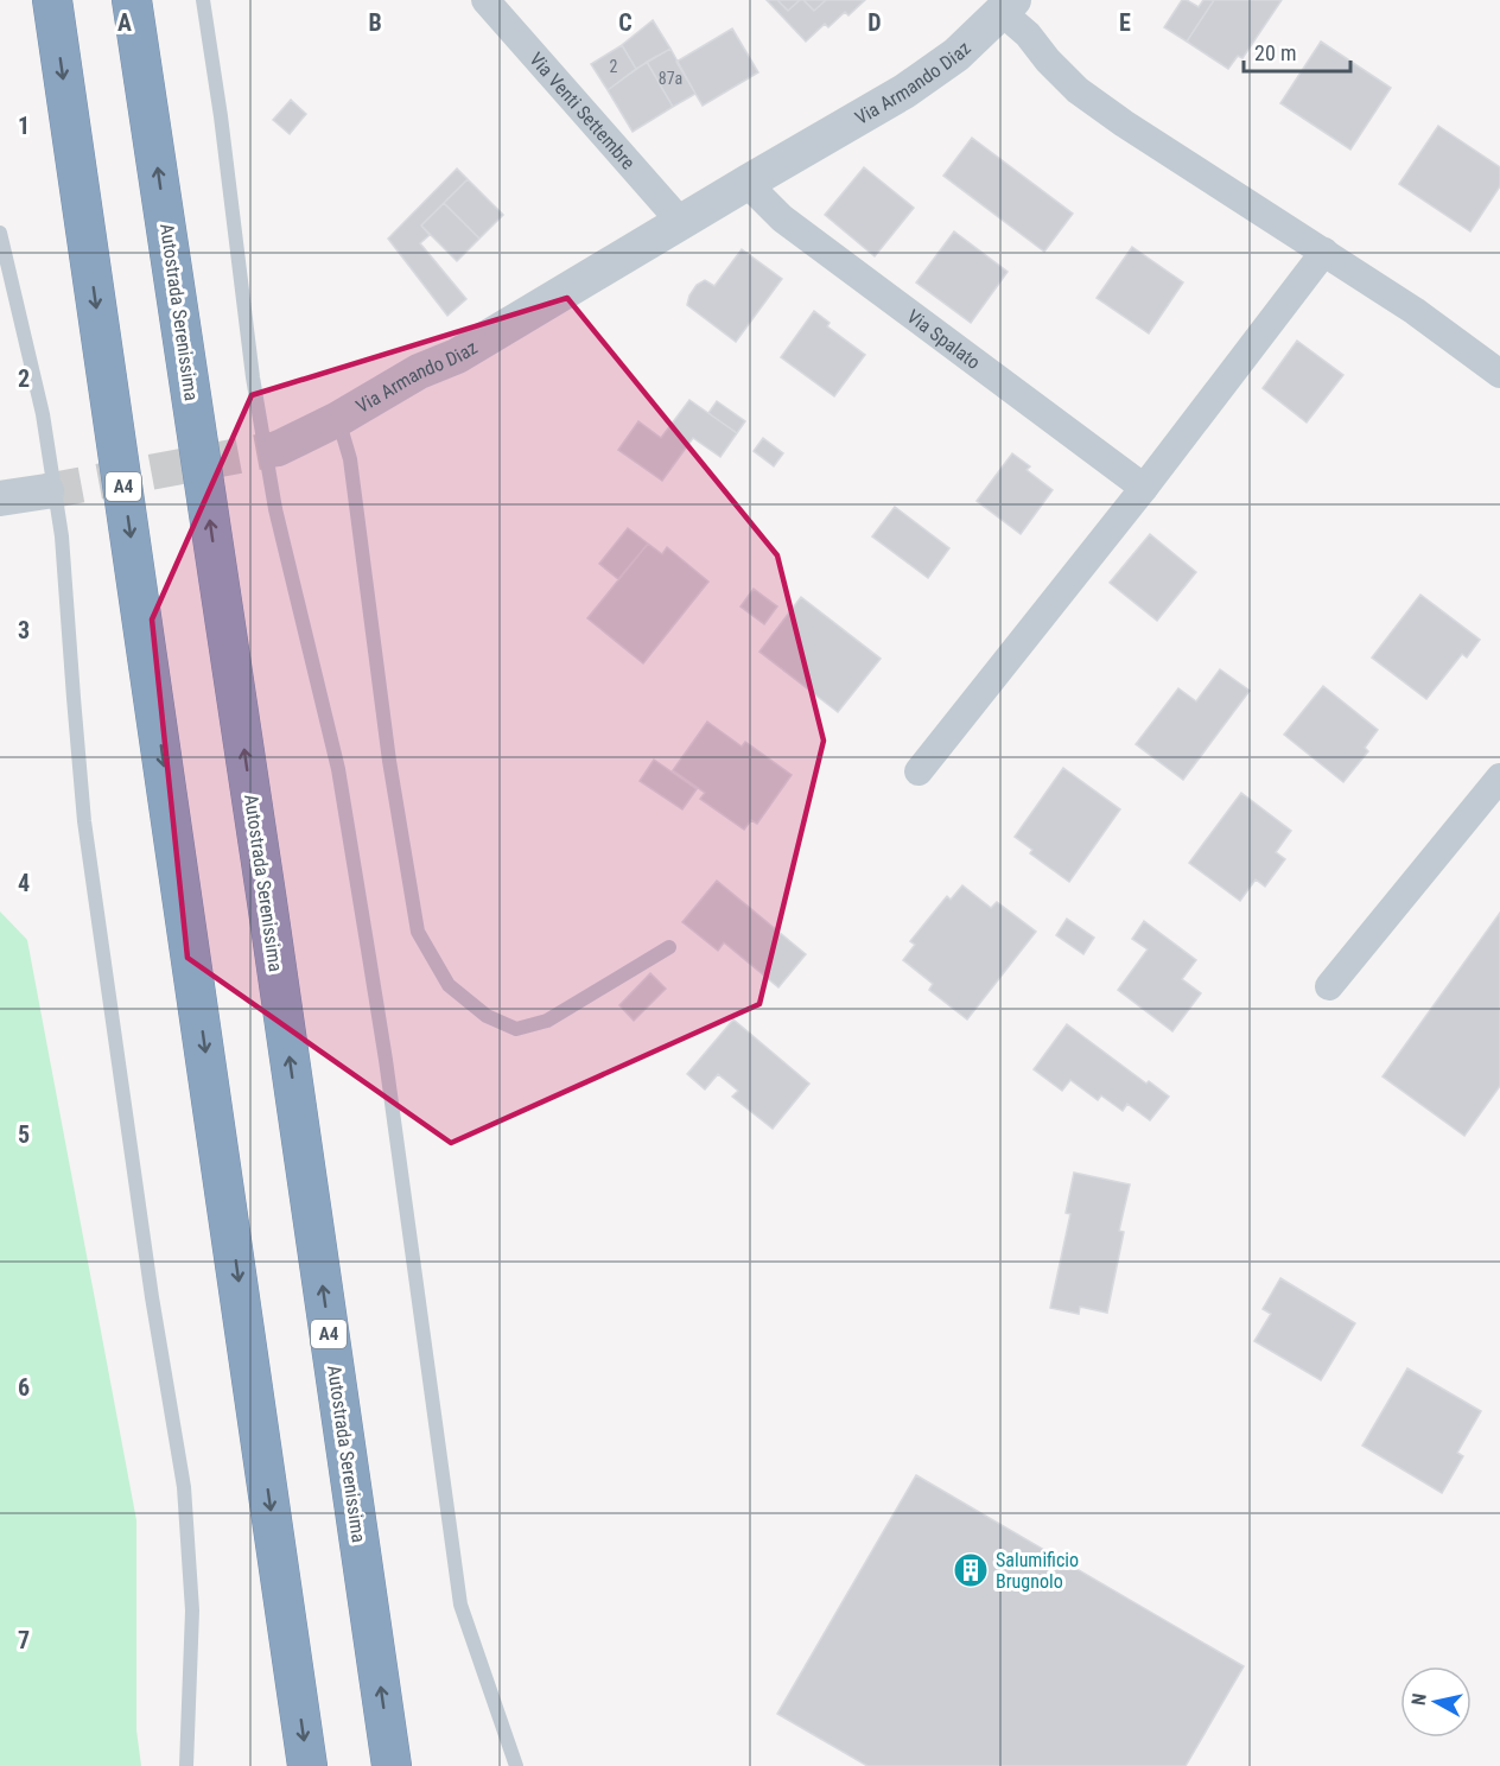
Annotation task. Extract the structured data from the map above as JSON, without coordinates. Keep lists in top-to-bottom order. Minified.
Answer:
{"streets":{"highway":["Autostrada Serenissima","A4"],"street":["Via Armando Diaz","Via Venti Settembre","Via Spalato"]},"crossings":[["Via Armando Diaz","Via Venti Settembre"],["Via Armando Diaz","Via Spalato"]],"places":{"building":["Salumificio Brugnolo"]},"house_numbers":["2","87a"],"scale_bar":"20 m","north":"left","grid":{"columns":["A","B","C","D","E"],"rows":["1","2","3","4","5","6","7"]}}
